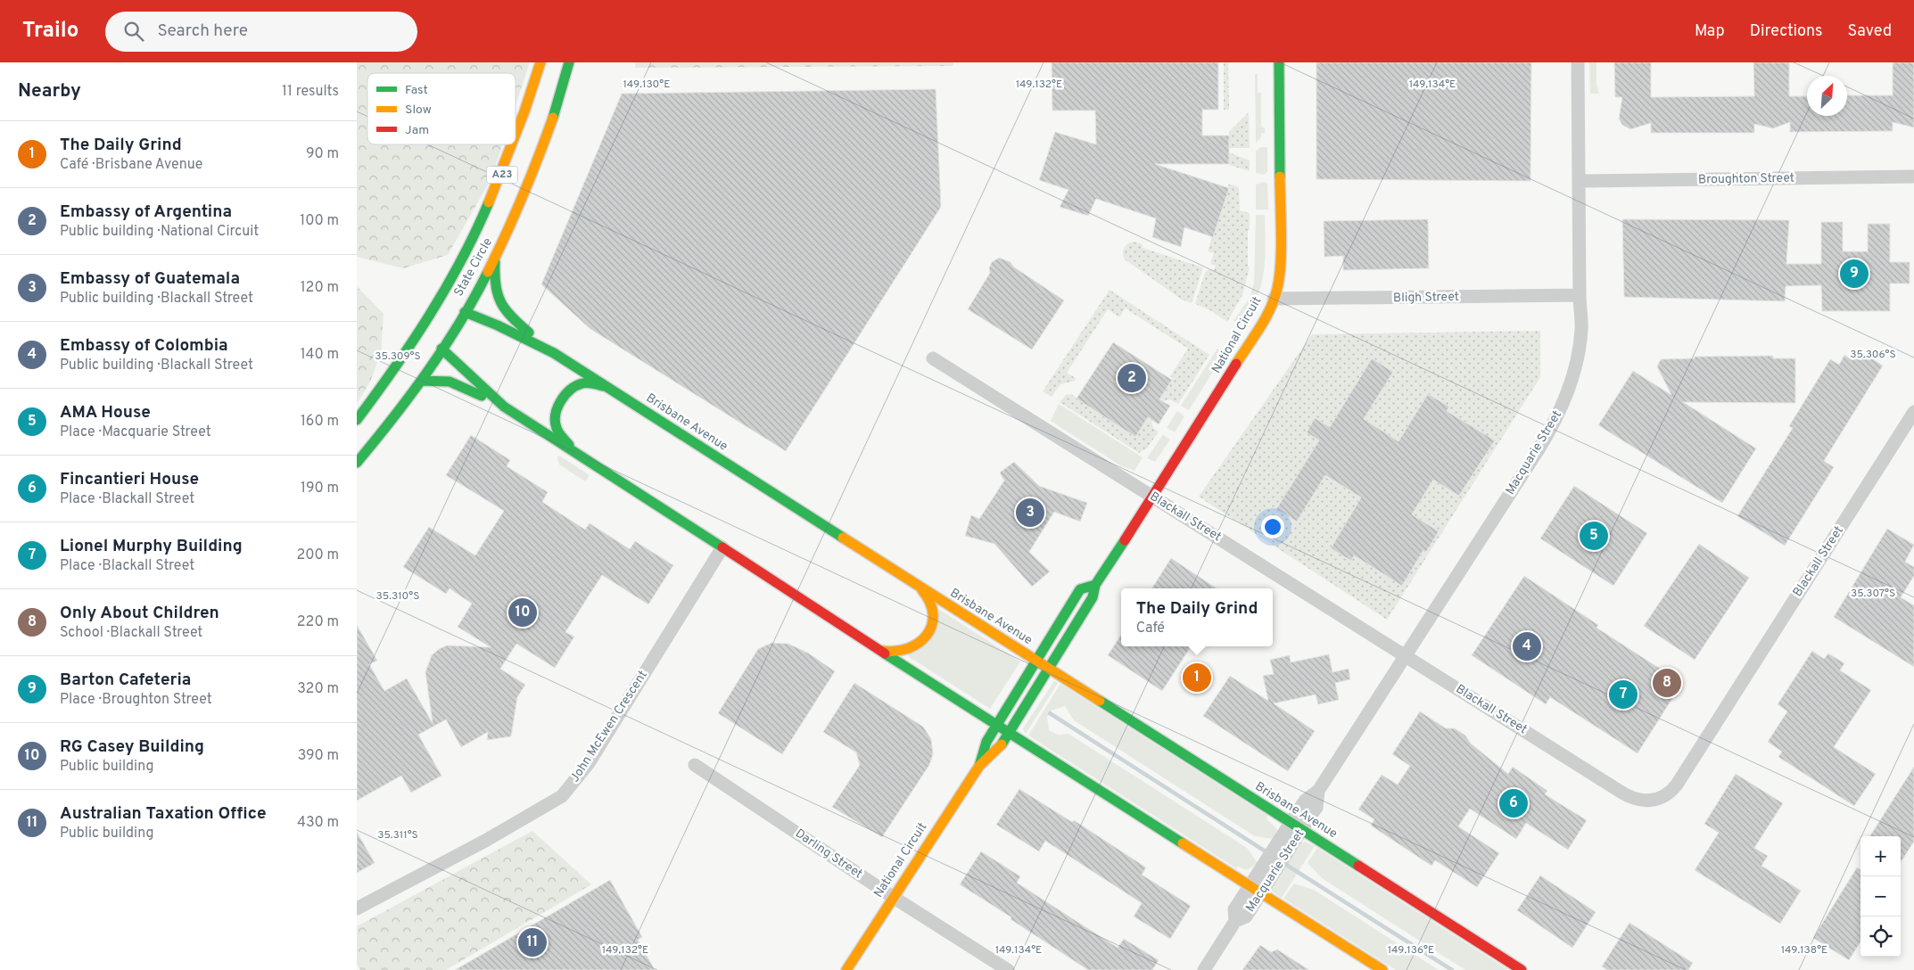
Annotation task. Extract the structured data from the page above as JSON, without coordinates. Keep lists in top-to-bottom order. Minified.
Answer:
{"streets":{"main road":["A23","State Circle","National Circuit","Brisbane Avenue"],"street":["Broughton Street","Bligh Street","Macquarie Street","Blackall Street","John McEwen Crescent","Darling Street"]},"crossings":[["Broughton Street","Macquarie Street"],["State Circle","Brisbane Avenue"],["Bligh Street","National Circuit"],["Bligh Street","Macquarie Street"],["National Circuit","Brisbane Avenue"],["National Circuit","Blackall Street"],["National Circuit","Darling Street"],["Brisbane Avenue","Macquarie Street"],["Macquarie Street","Blackall Street"]],"legend":["Fast","Slow","Jam"],"north":"top right","page":{"header":"Trailo","search":"Search here","nav":["Map","Directions","Saved"],"heading":["Nearby","11 results"],"list":[{"mark":"1","name":"The Daily Grind","note":"Café · Brisbane Avenue","value":"90 m"},{"mark":"2","name":"Embassy of Argentina","note":"Public building · National Circuit","value":"100 m"},{"mark":"3","name":"Embassy of Guatemala","note":"Public building · Blackall Street","value":"120 m"},{"mark":"4","name":"Embassy of Colombia","note":"Public building · Blackall Street","value":"140 m"},{"mark":"5","name":"AMA House","note":"Place · Macquarie Street","value":"160 m"},{"mark":"6","name":"Fincantieri House","note":"Place · Blackall Street","value":"190 m"},{"mark":"7","name":"Lionel Murphy Building","note":"Place · Blackall Street","value":"200 m"},{"mark":"8","name":"Only About Children","note":"School · Blackall Street","value":"220 m"},{"mark":"9","name":"Barton Cafeteria","note":"Place · Broughton Street","value":"320 m"},{"mark":"10","name":"RG Casey Building","note":"Public building","value":"390 m"},{"mark":"11","name":"Australian Taxation Office","note":"Public building","value":"430 m"}],"pins":["9","2","3","5","10","4","1","8","7","6","11"],"popup":["The Daily Grind","Café"],"map_buttons":["+","−"]},"coordinates":["149.130°E","149.132°E","149.134°E","35.306°S","35.309°S","35.307°S","35.310°S","35.311°S","149.136°E","149.138°E"]}
